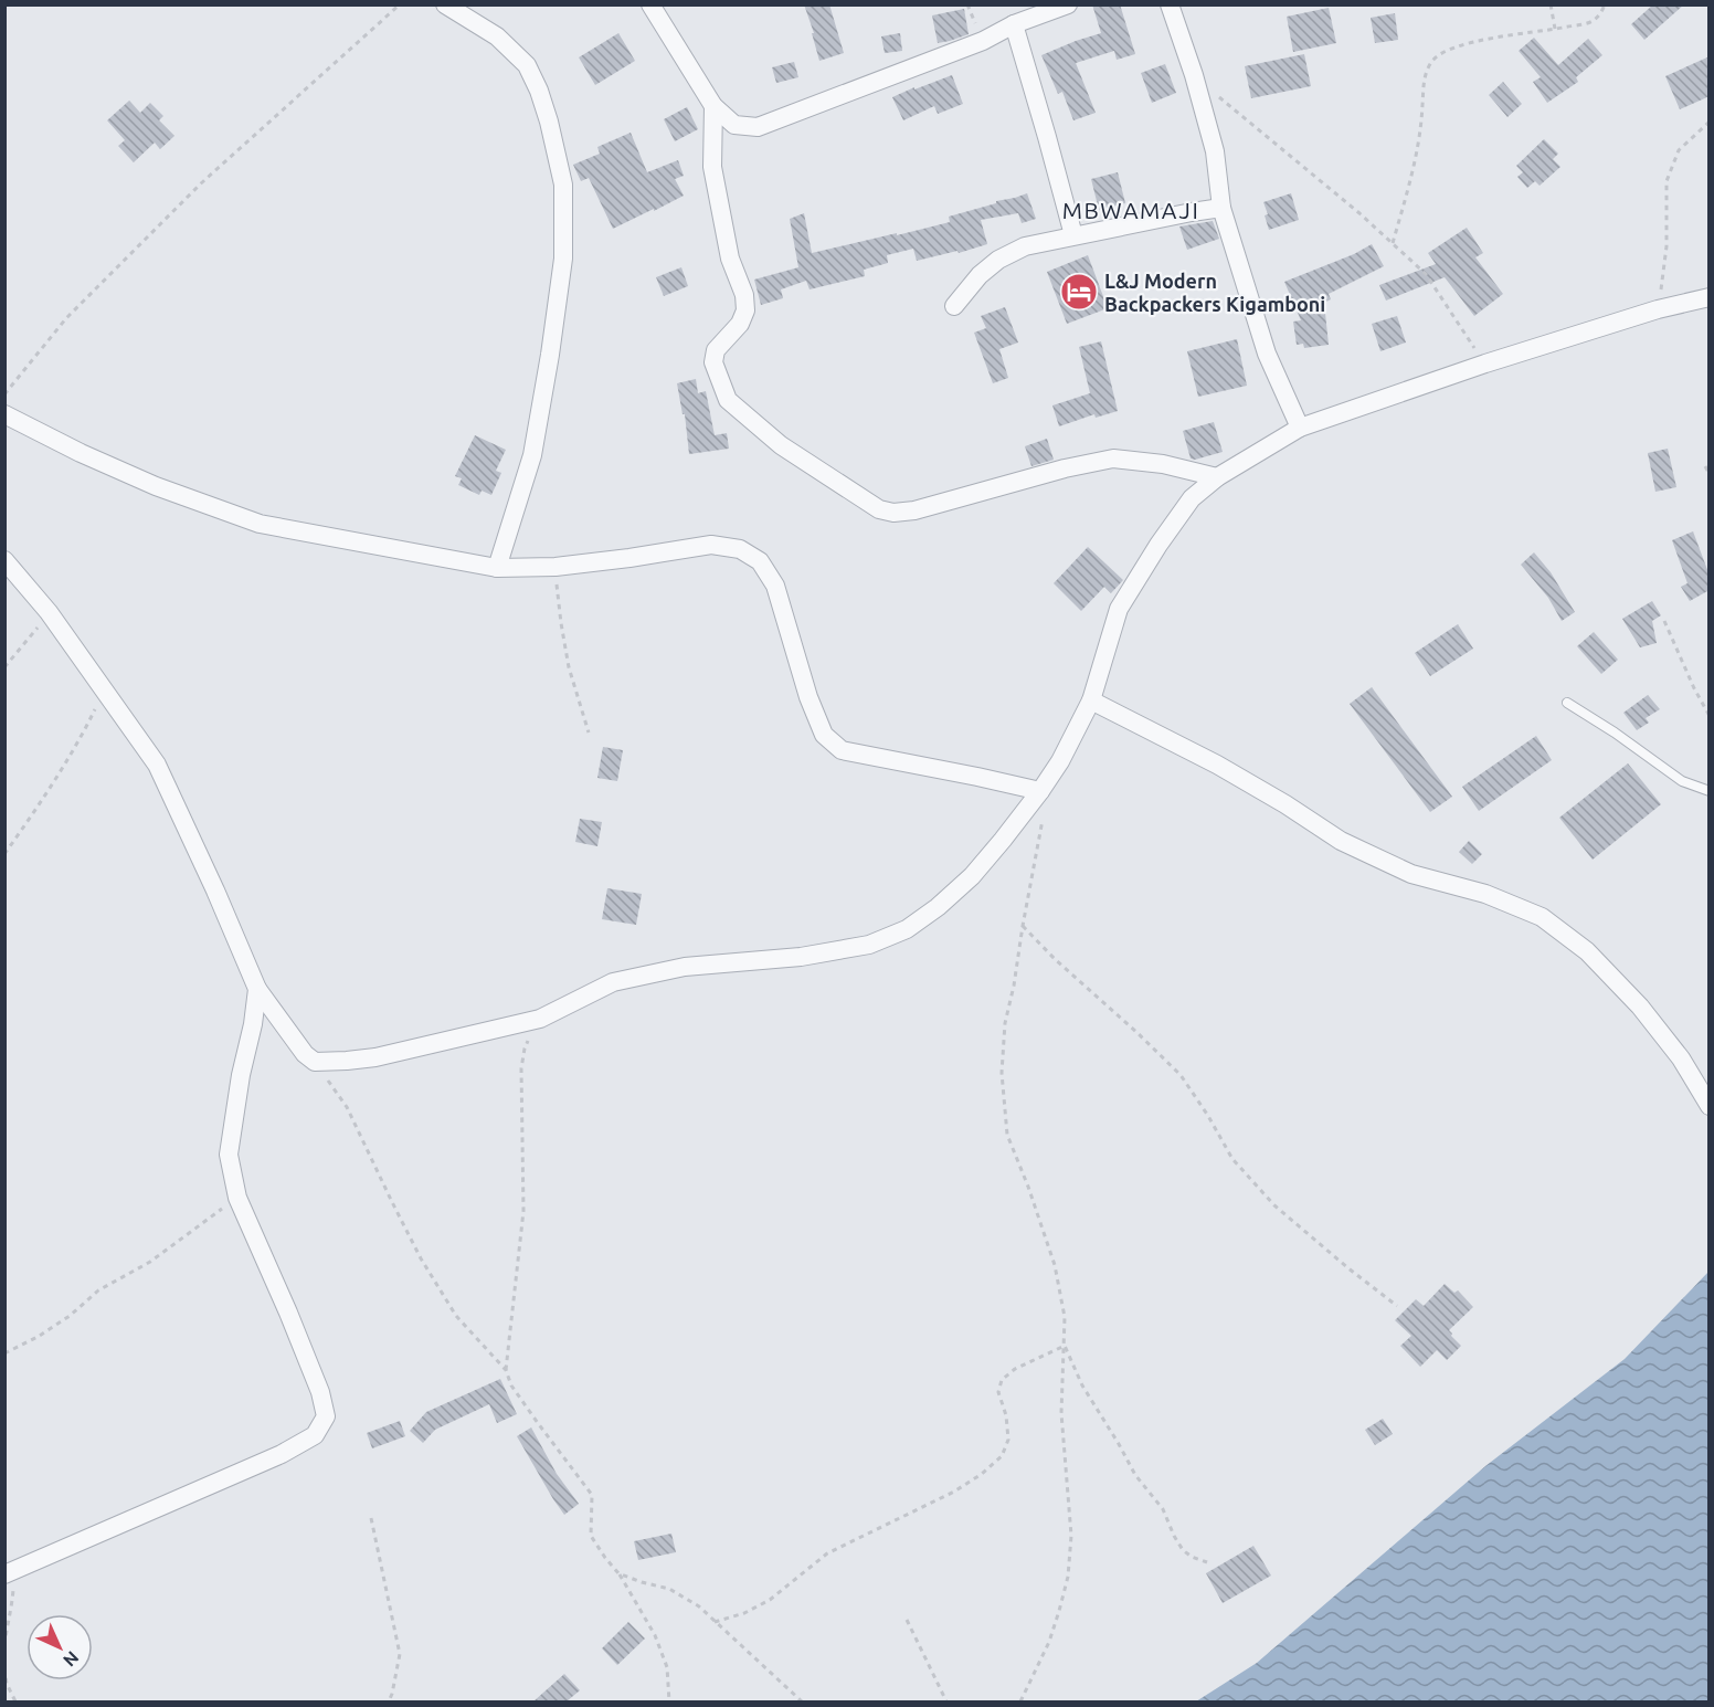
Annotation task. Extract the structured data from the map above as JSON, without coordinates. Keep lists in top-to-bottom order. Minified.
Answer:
{"districts":["MBWAMAJI"],"places":{"hotel":["L&J Modern Backpackers Kigamboni"]},"north":"bottom right"}
